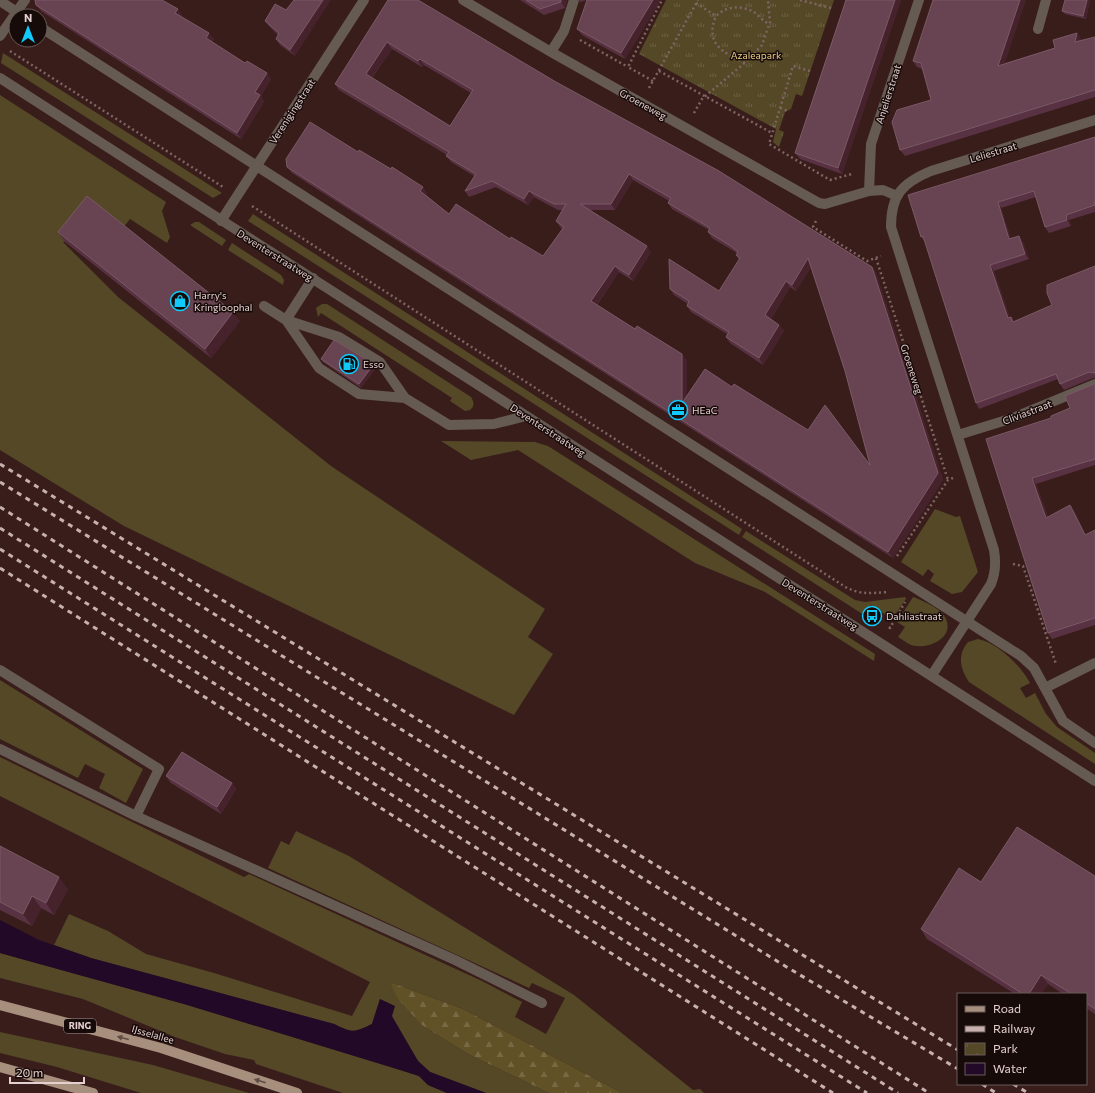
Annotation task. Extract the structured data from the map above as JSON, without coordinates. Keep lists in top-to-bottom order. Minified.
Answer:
{"streets":{"main road":["RING","IJsselallee"],"street":["Anjelierstraat","Groeneweg","Verenigingstraat","Leliestraat","Deventerstraatweg","Cliviastraat"]},"crossings":[["Verenigingstraat","Deventerstraatweg"]],"parks":["Azaleapark"],"places":{"shop":["Harry's Kringloophal"],"fuel station":["Esso"],"office":["HEaC"],"bus stop":["Dahliastraat"]},"legend":["Road","Railway","Park","Water"],"scale_bar":"20 m","north":"top"}
